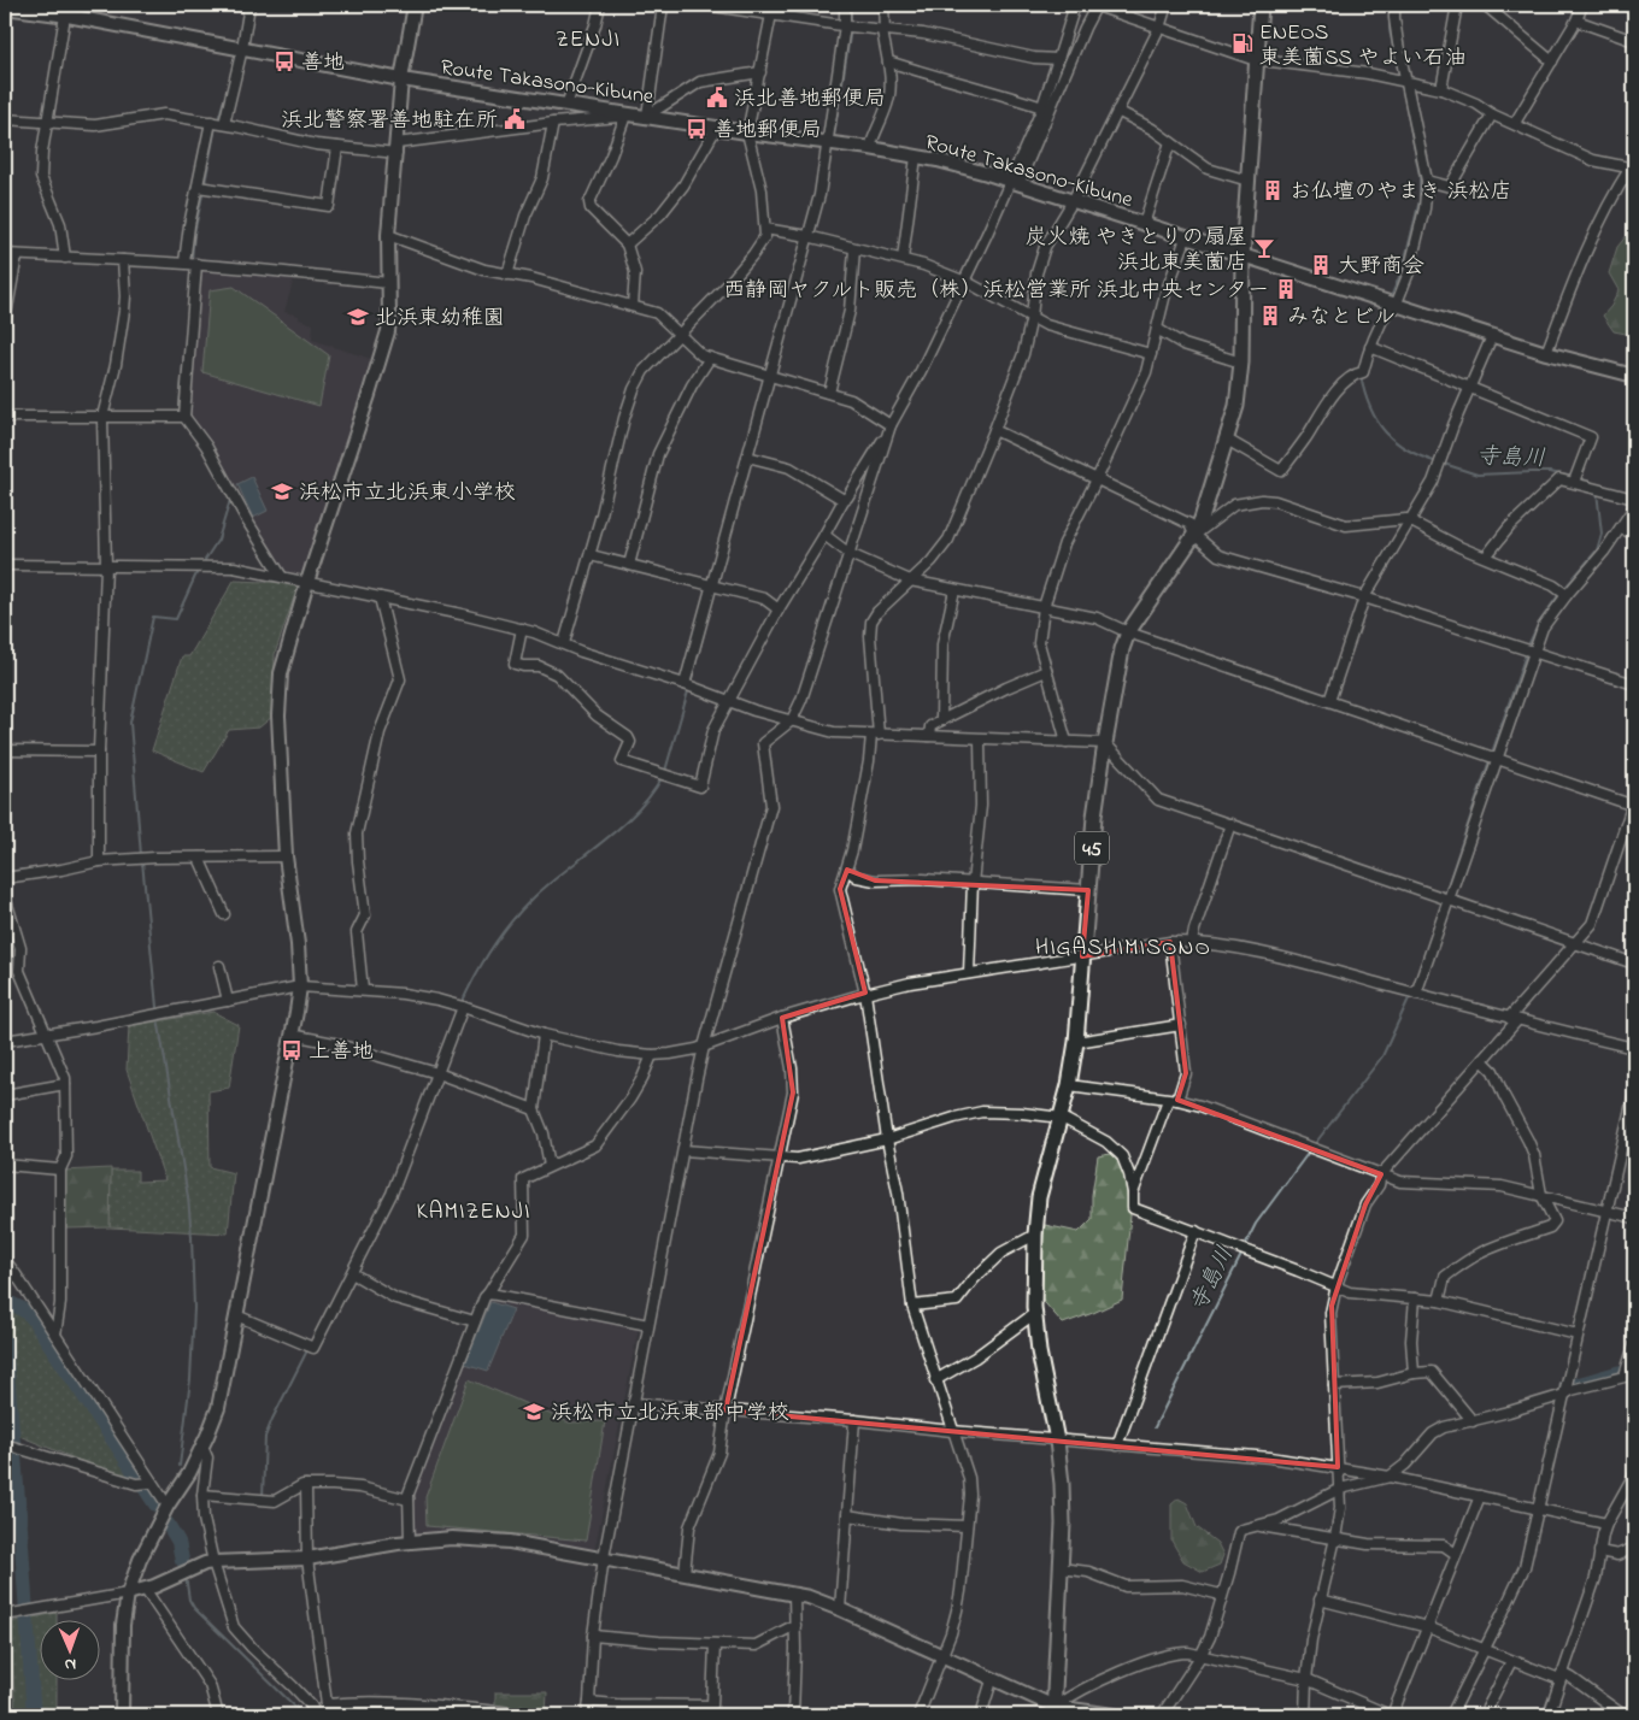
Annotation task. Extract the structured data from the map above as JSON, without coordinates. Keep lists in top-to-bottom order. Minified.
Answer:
{"streets":{"main road":["45"],"street":["Route Takasono-Kibune"]},"crossings":[["Route Takasono-Kibune","45"]],"districts":["ZENJI","HIGASHIMISONO","KAMIZENJI"],"water":["寺島川"],"places":{"fuel station":["ENEOS 東美薗SS やよい石油"],"bus stop":["善地","善地郵便局","上善地"],"public building":["浜北善地郵便局","浜北警察署善地駐在所"],"building":["お仏壇のやまき 浜松店","大野商会","西静岡ヤクルト販売（株）浜松営業所 浜北中央センター","みなとビル"],"bar":["炭火焼 やきとりの扇屋 浜北東美薗店"],"school or university":["北浜東幼稚園","浜松市立北浜東小学校","浜松市立北浜東部中学校"]},"north":"bottom"}
